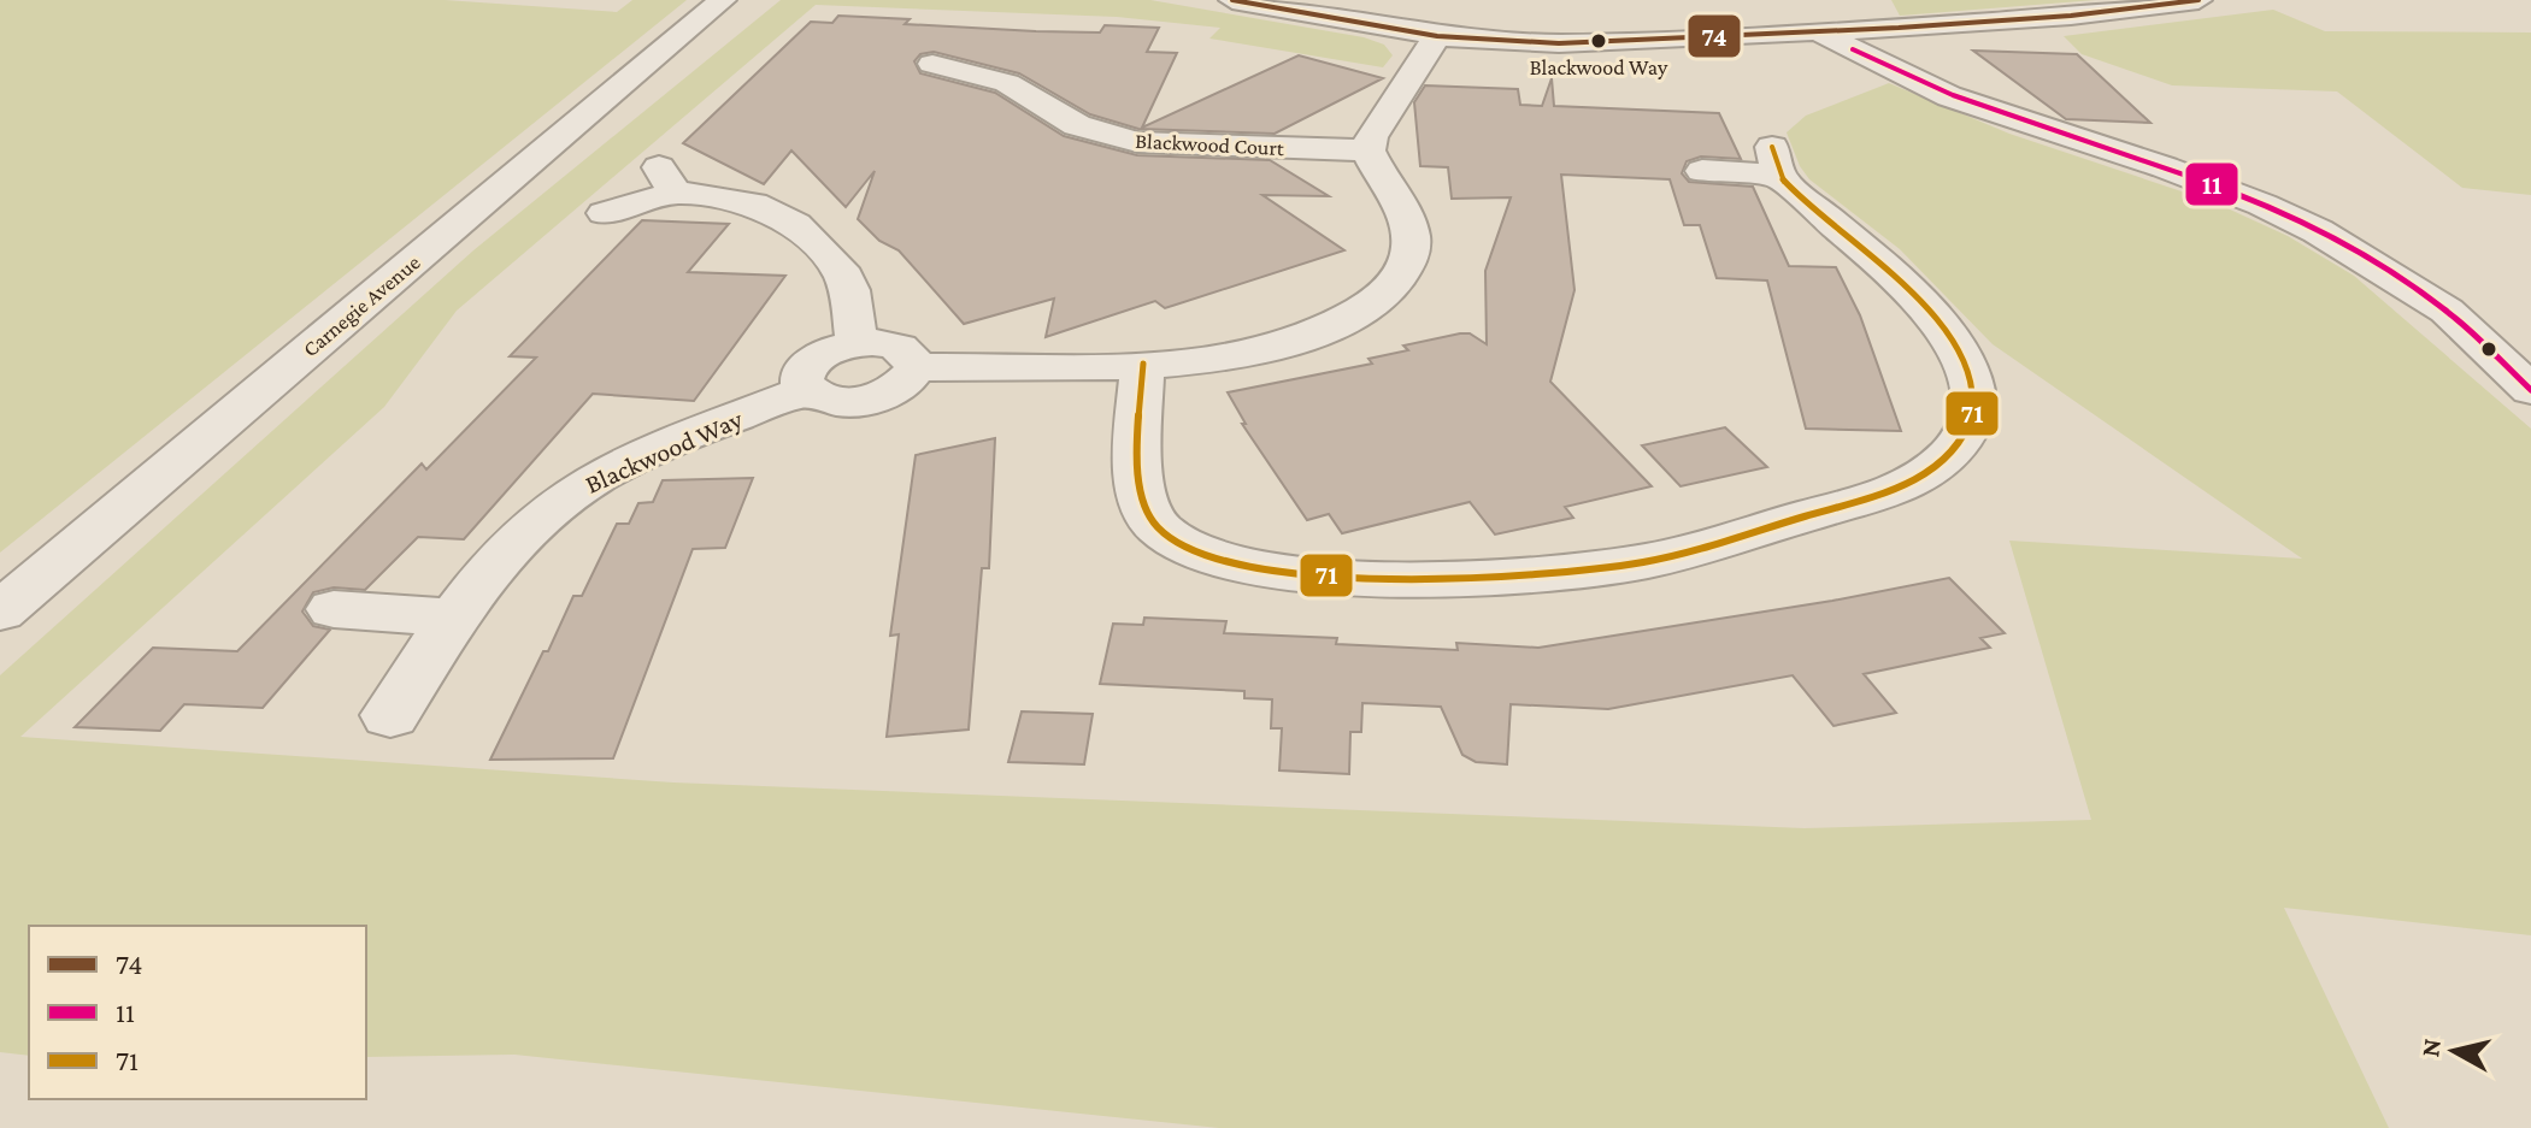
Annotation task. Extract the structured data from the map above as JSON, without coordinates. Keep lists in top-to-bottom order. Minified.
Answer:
{"streets":{"street":["Blackwood Court","Carnegie Avenue","Blackwood Way"]},"places":["Blackwood Way"],"lines":["transit line 74","transit line 11","transit line 71"],"legend":["74","11","71"],"north":"left"}
